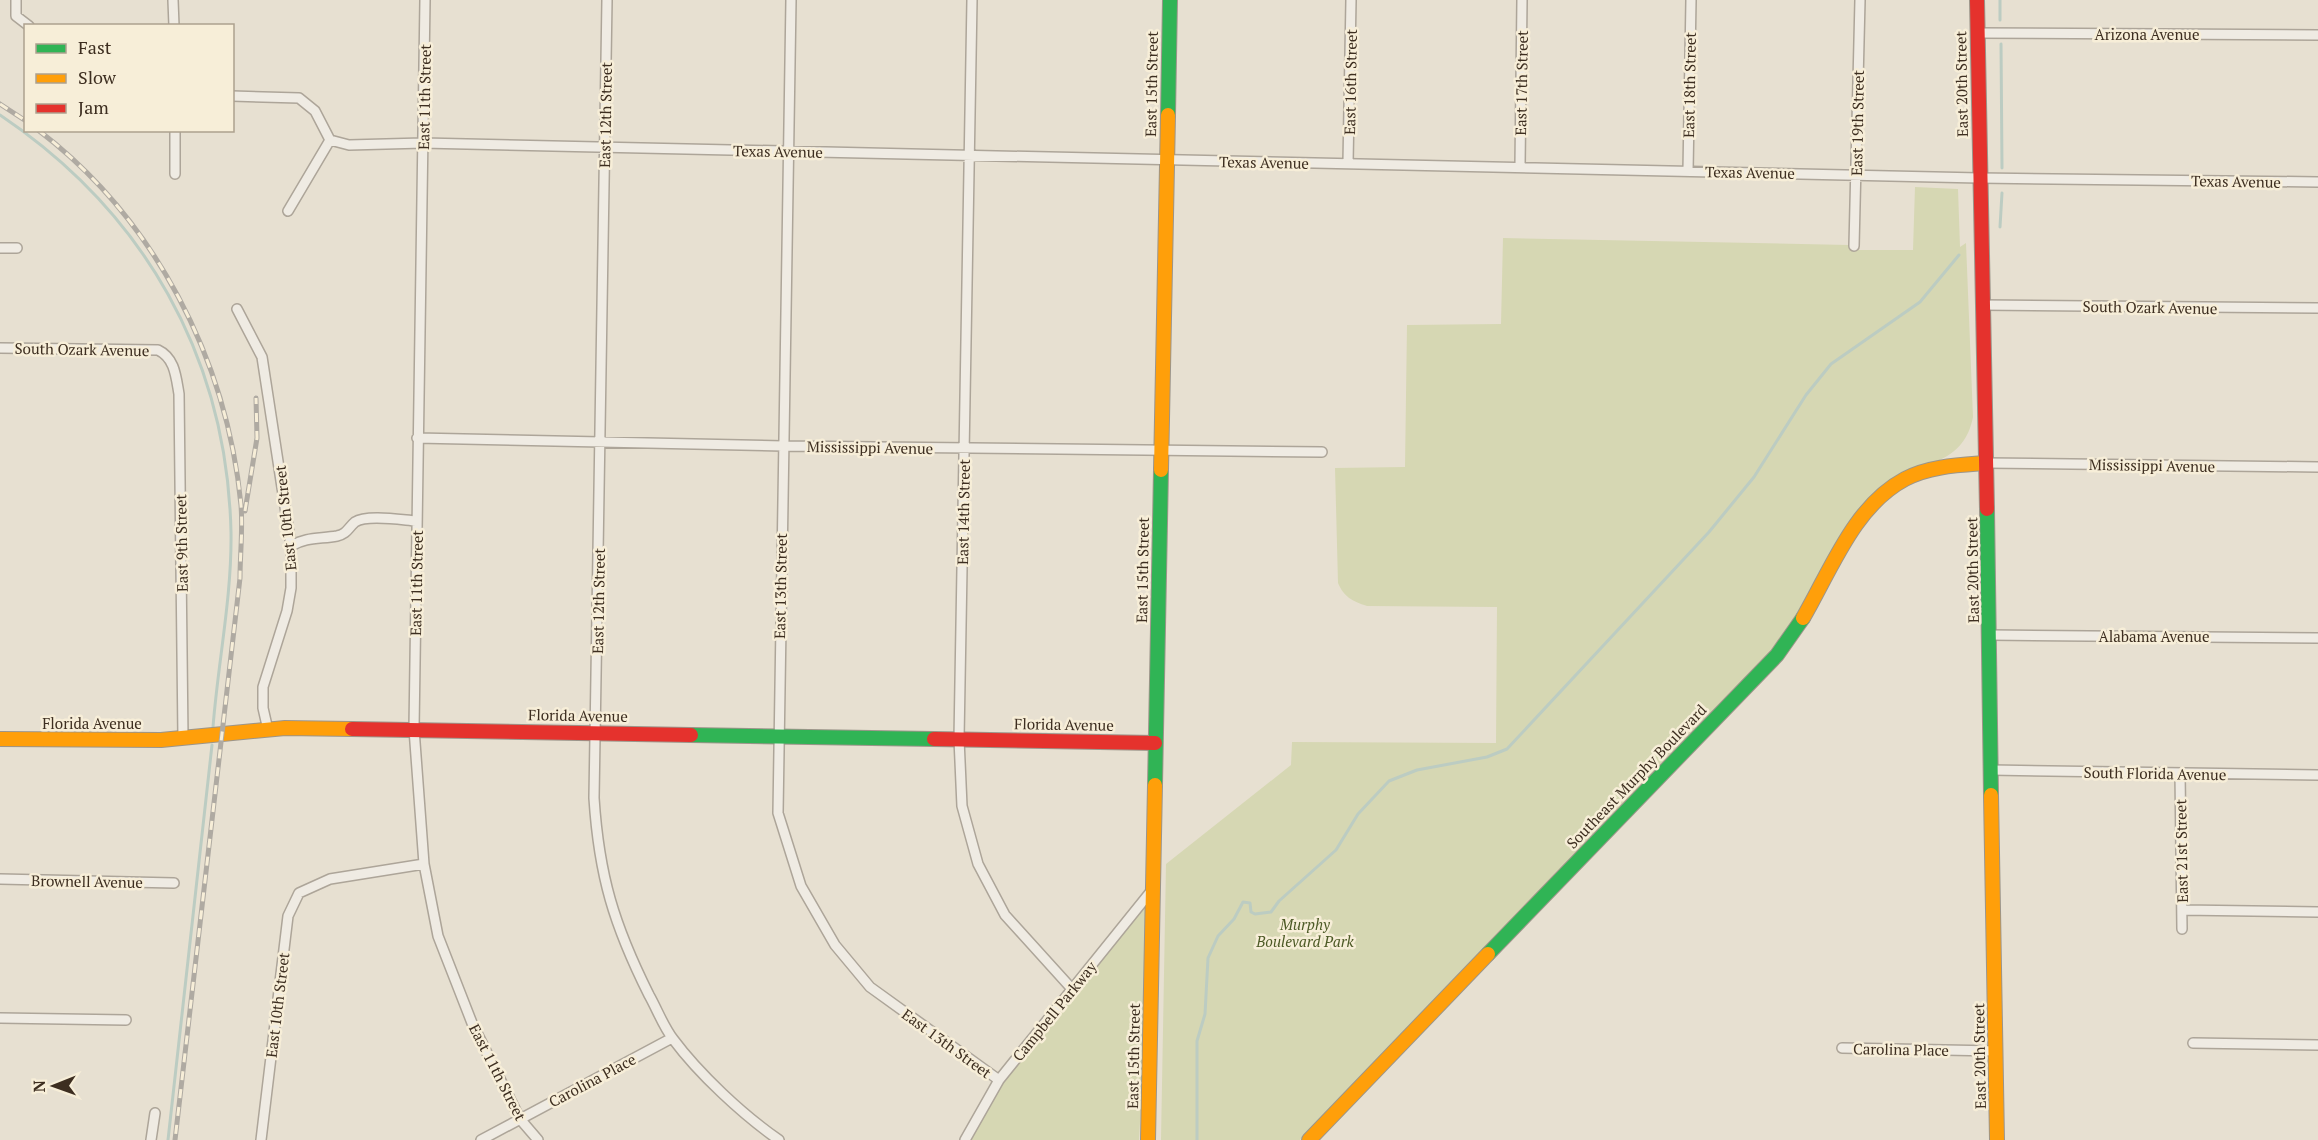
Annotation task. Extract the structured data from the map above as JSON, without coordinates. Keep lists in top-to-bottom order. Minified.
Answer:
{"streets":{"main road":["East 15th Street","East 20th Street","Florida Avenue","Southeast Murphy Boulevard"],"street":["Arizona Avenue","East 16th Street","East 17th Street","East 18th Street","East 11th Street","East 12th Street","East 19th Street","Texas Avenue","South Ozark Avenue","Mississippi Avenue","East 14th Street","East 10th Street","East 9th Street","East 13th Street","Alabama Avenue","South Florida Avenue","East 21st Street","Brownell Avenue","Campbell Parkway","Carolina Place"]},"crossings":[["Arizona Avenue","East 20th Street"],["East 16th Street","Texas Avenue"],["East 17th Street","Texas Avenue"],["East 15th Street","Texas Avenue"],["East 15th Street","Mississippi Avenue"],["East 15th Street","Florida Avenue"],["East 15th Street","Campbell Parkway"],["East 20th Street","Texas Avenue"],["East 20th Street","South Ozark Avenue"],["East 20th Street","Mississippi Avenue"],["East 20th Street","Alabama Avenue"],["East 20th Street","South Florida Avenue"],["East 20th Street","Southeast Murphy Boulevard"],["East 20th Street","Carolina Place"],["East 18th Street","Texas Avenue"],["East 11th Street","Texas Avenue"],["East 11th Street","Mississippi Avenue"],["East 11th Street","East 10th Street"],["East 11th Street","Florida Avenue"],["East 11th Street","Carolina Place"],["East 12th Street","Texas Avenue"],["East 12th Street","Mississippi Avenue"],["East 12th Street","Florida Avenue"],["East 12th Street","Carolina Place"],["East 19th Street","Texas Avenue"],["Texas Avenue","East 14th Street"],["Texas Avenue","East 13th Street"],["South Ozark Avenue","East 9th Street"],["Mississippi Avenue","East 14th Street"],["Mississippi Avenue","East 13th Street"],["Mississippi Avenue","Southeast Murphy Boulevard"],["East 14th Street","Florida Avenue"],["East 14th Street","Campbell Parkway"],["East 10th Street","Florida Avenue"],["East 9th Street","Florida Avenue"],["East 13th Street","Florida Avenue"],["East 13th Street","Campbell Parkway"],["South Florida Avenue","East 21st Street"]],"parks":["Murphy Boulevard Park"],"legend":["Fast","Slow","Jam"],"north":"left"}
